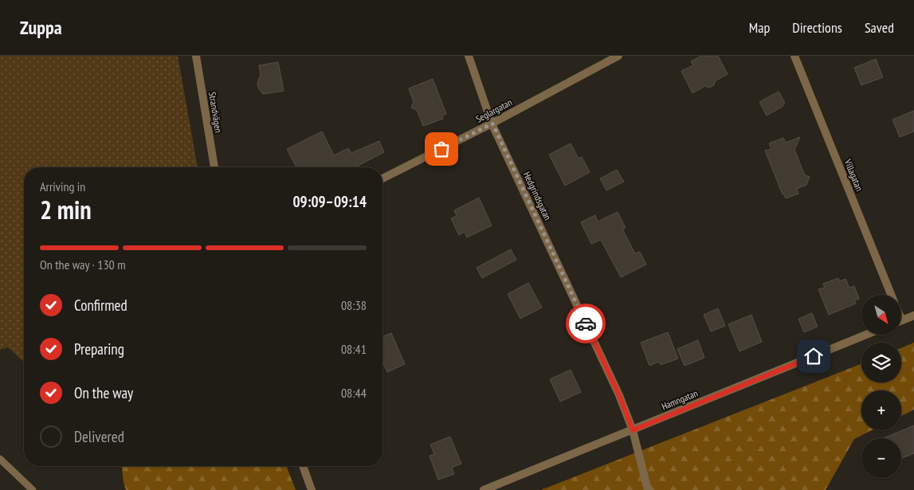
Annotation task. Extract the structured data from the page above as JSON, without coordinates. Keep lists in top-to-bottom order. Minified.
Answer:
{"streets":{"street":["Seglargatan","Strandvägen","Villagatan","Hedgrindsgatan","Hamngatan"]},"crossings":[["Seglargatan","Hedgrindsgatan"],["Hedgrindsgatan","Hamngatan"]],"north":"bottom right","page":{"header":"Zuppa","nav":["Map","Directions","Saved"],"heading":["2 min","Arriving in","09:09–09:14"],"bar":"On the way · 130 m","list":[["Confirmed","08:38"],["Preparing","08:41"],["On the way","08:44"],"Delivered"],"map_buttons":["+","−"]}}
